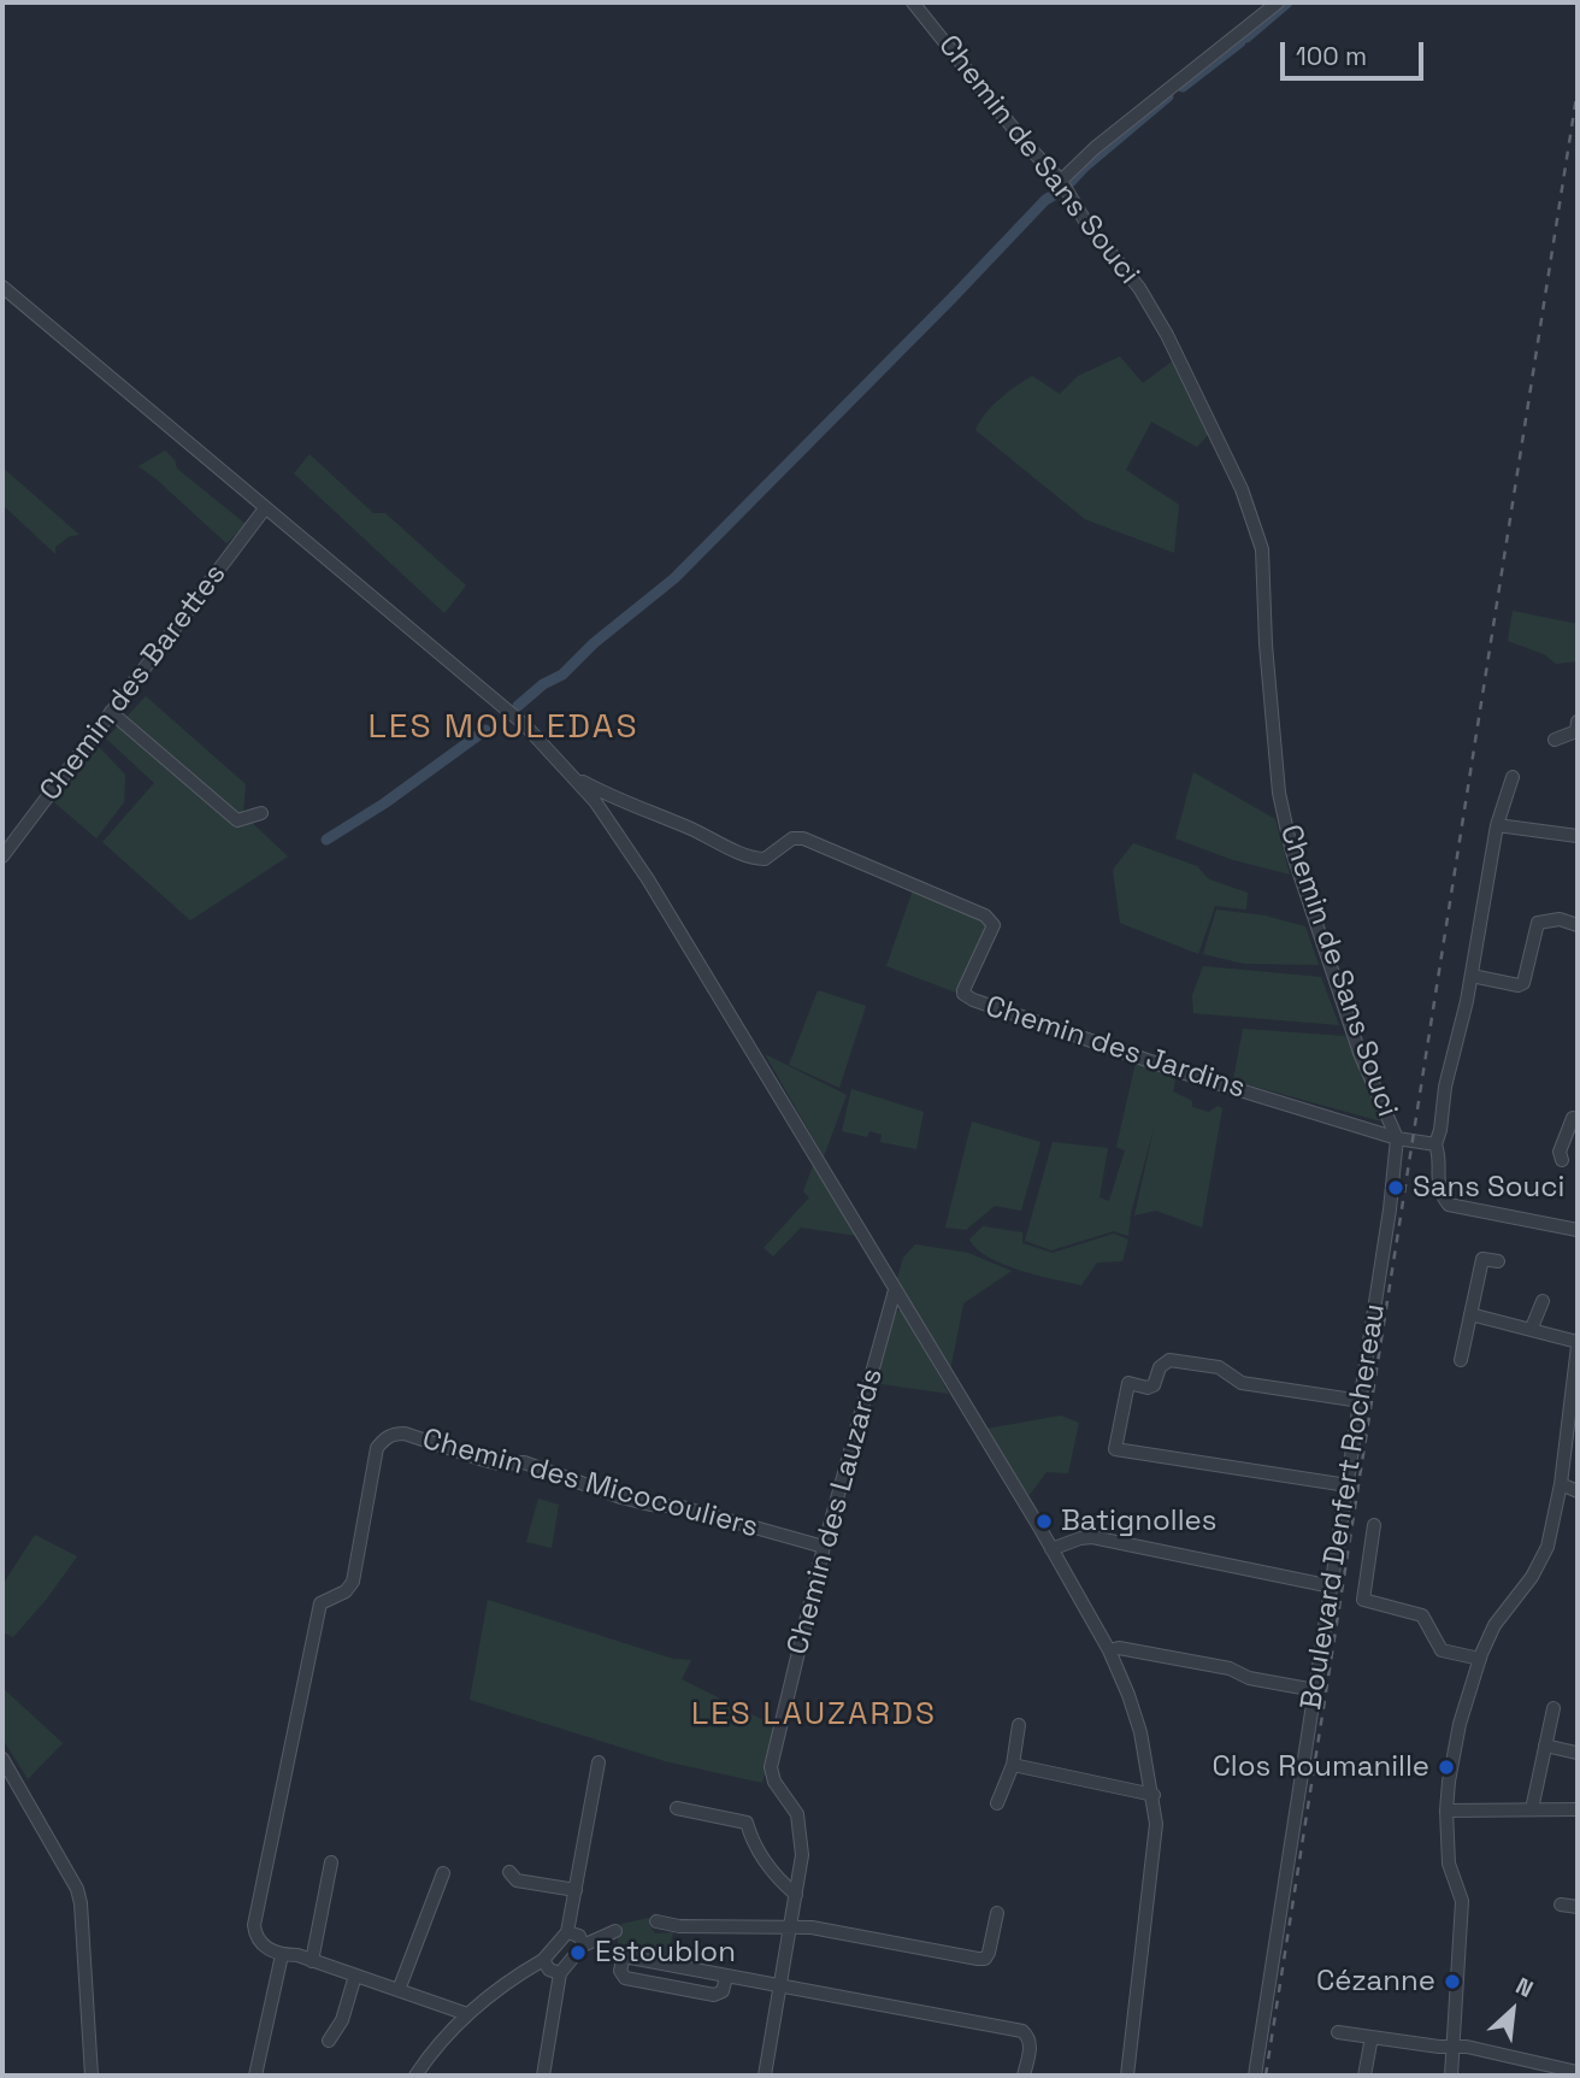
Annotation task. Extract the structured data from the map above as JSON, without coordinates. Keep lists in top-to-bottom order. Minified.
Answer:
{"streets":{"street":["Chemin de Sans Souci","Chemin des Barettes","Chemin des Jardins","Chemin des Micocouliers","Boulevard Denfert Rochereau","Chemin des Lauzards"]},"crossings":[["Chemin de Sans Souci","Chemin des Jardins"],["Chemin de Sans Souci","Boulevard Denfert Rochereau"],["Chemin des Jardins","Boulevard Denfert Rochereau"],["Chemin des Micocouliers","Chemin des Lauzards"]],"districts":["LES MOULEDAS","LES LAUZARDS"],"places":["Sans Souci","Batignolles","Clos Roumanille","Estoublon","Cézanne"],"scale_bar":"100 m","north":"top right"}
